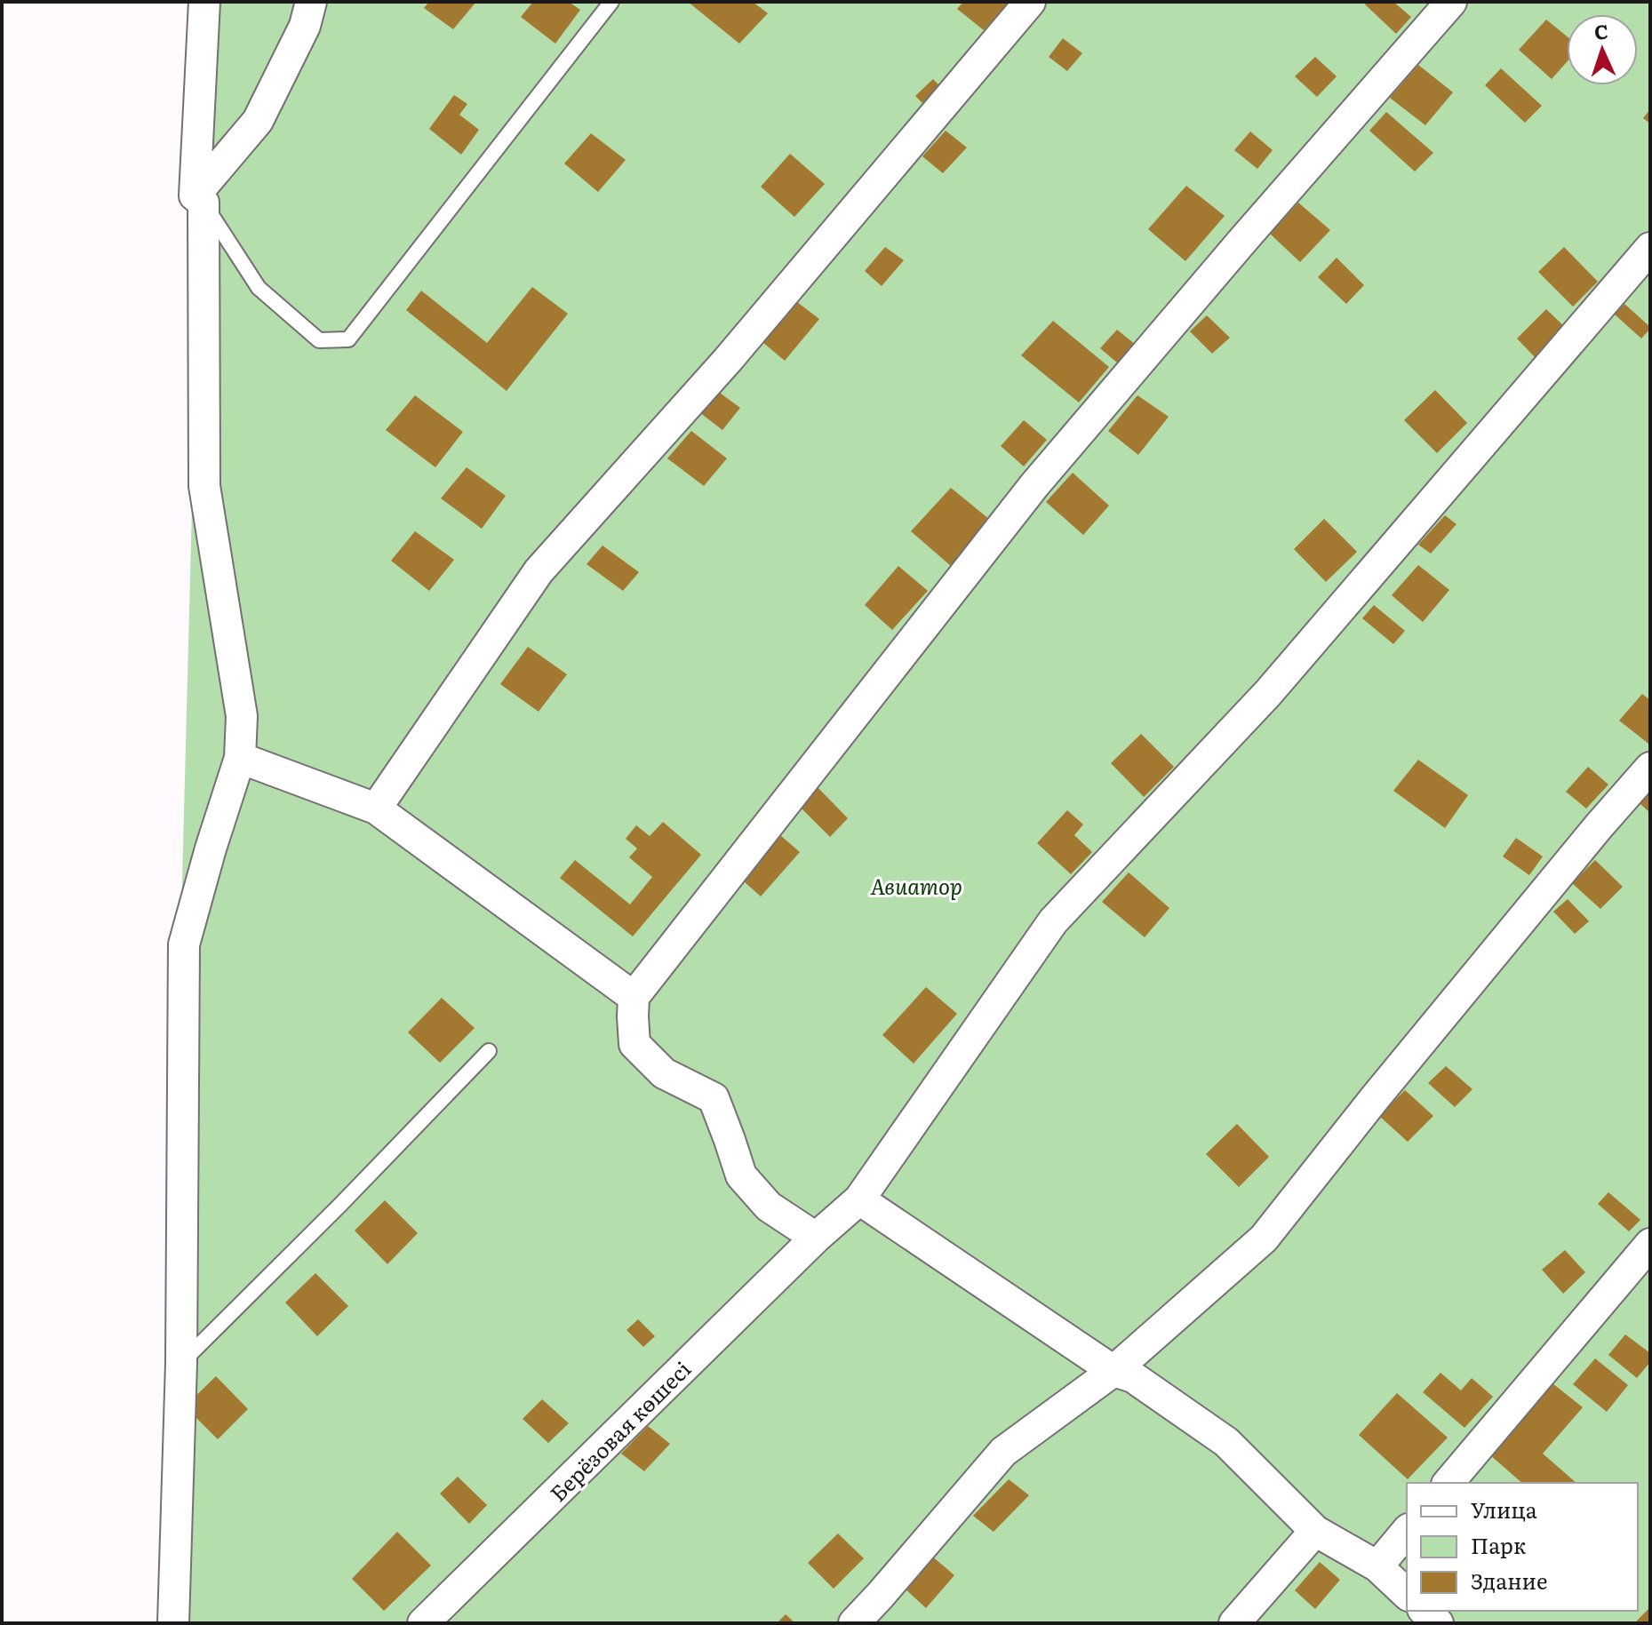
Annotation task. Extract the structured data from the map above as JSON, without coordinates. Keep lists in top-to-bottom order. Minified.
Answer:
{"streets":{"street":["Берёзовая көшесі"]},"parks":["Авиатор"],"legend":["Улица","Парк","Здание"],"north":"top"}
